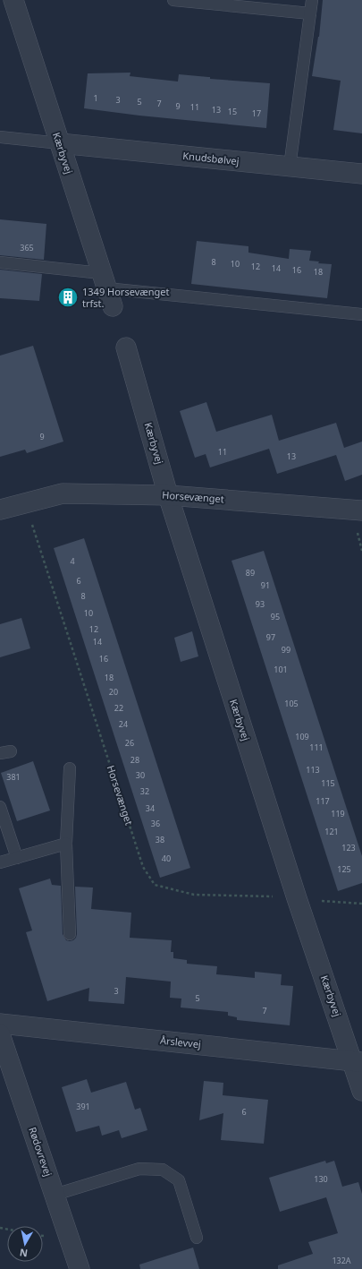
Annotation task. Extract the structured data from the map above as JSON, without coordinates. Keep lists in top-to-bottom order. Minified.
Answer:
{"streets":{"street":["Kærbyvej","Knudsbølvej","Horsevænget","Årslevvej","Rødovrevej"]},"crossings":[["Kærbyvej","Knudsbølvej"],["Kærbyvej","Horsevænget"],["Kærbyvej","Årslevvej"]],"places":{"building":["1349 Horsevænget trfst."]},"house_numbers":["1","3","5","7","9","11","13","15","17","365","8","10","12","14","16","18","9","11","13","4","89","6","91","8","93","10","95","12","97","14","99","16","101","18","20","105","22","24","109","26","111","28","113","30","381","115","32","117","34","119","36","121","38","123","40","125","3","5","7","391","6","130","132A"],"north":"bottom"}
